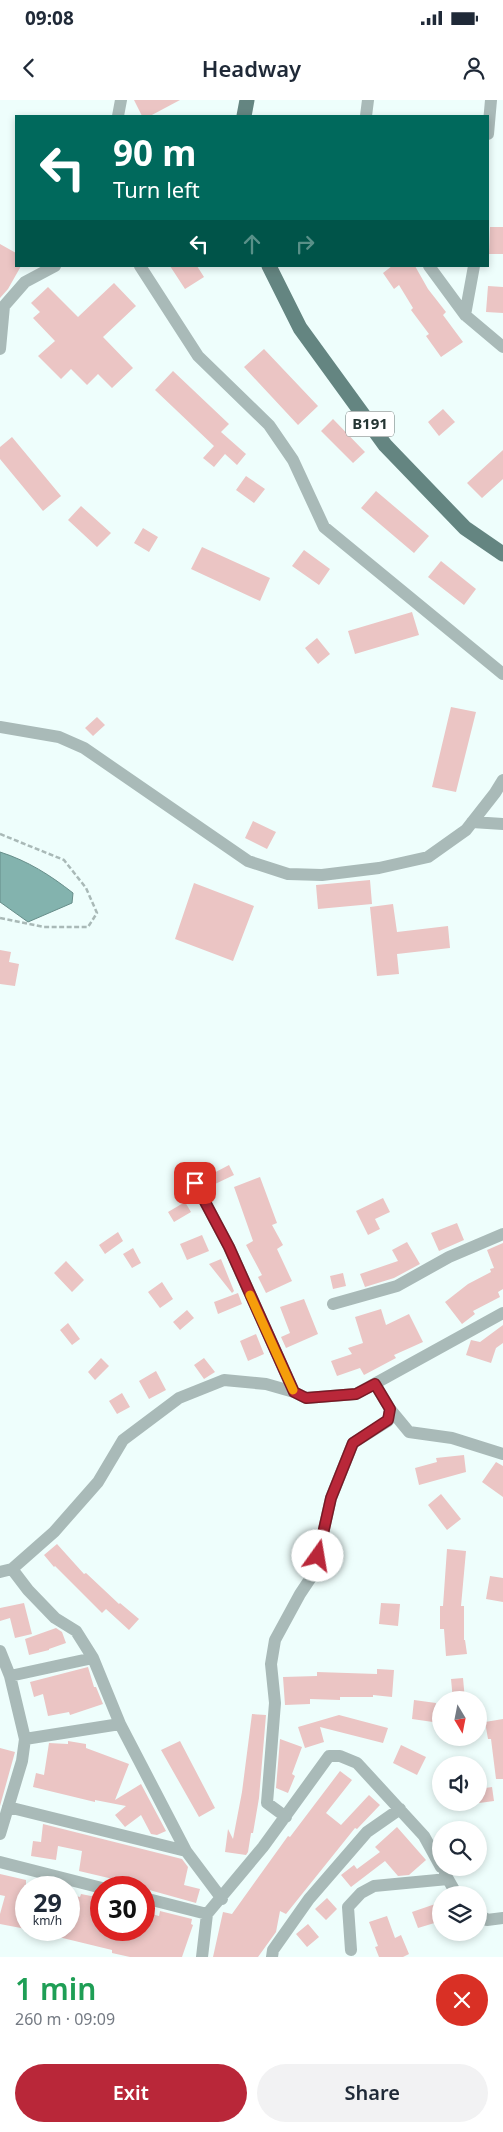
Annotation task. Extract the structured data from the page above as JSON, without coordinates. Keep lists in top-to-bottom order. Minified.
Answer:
{"streets":{"main road":["B191"]},"north":"bottom","page":{"status":"09:08","header":"Headway","turn":["90 m","Turn left"],"speed":"29 km/h","limit":"30","heading":["1 min","260 m · 09:09"],"buttons":["Exit","Share"]}}
